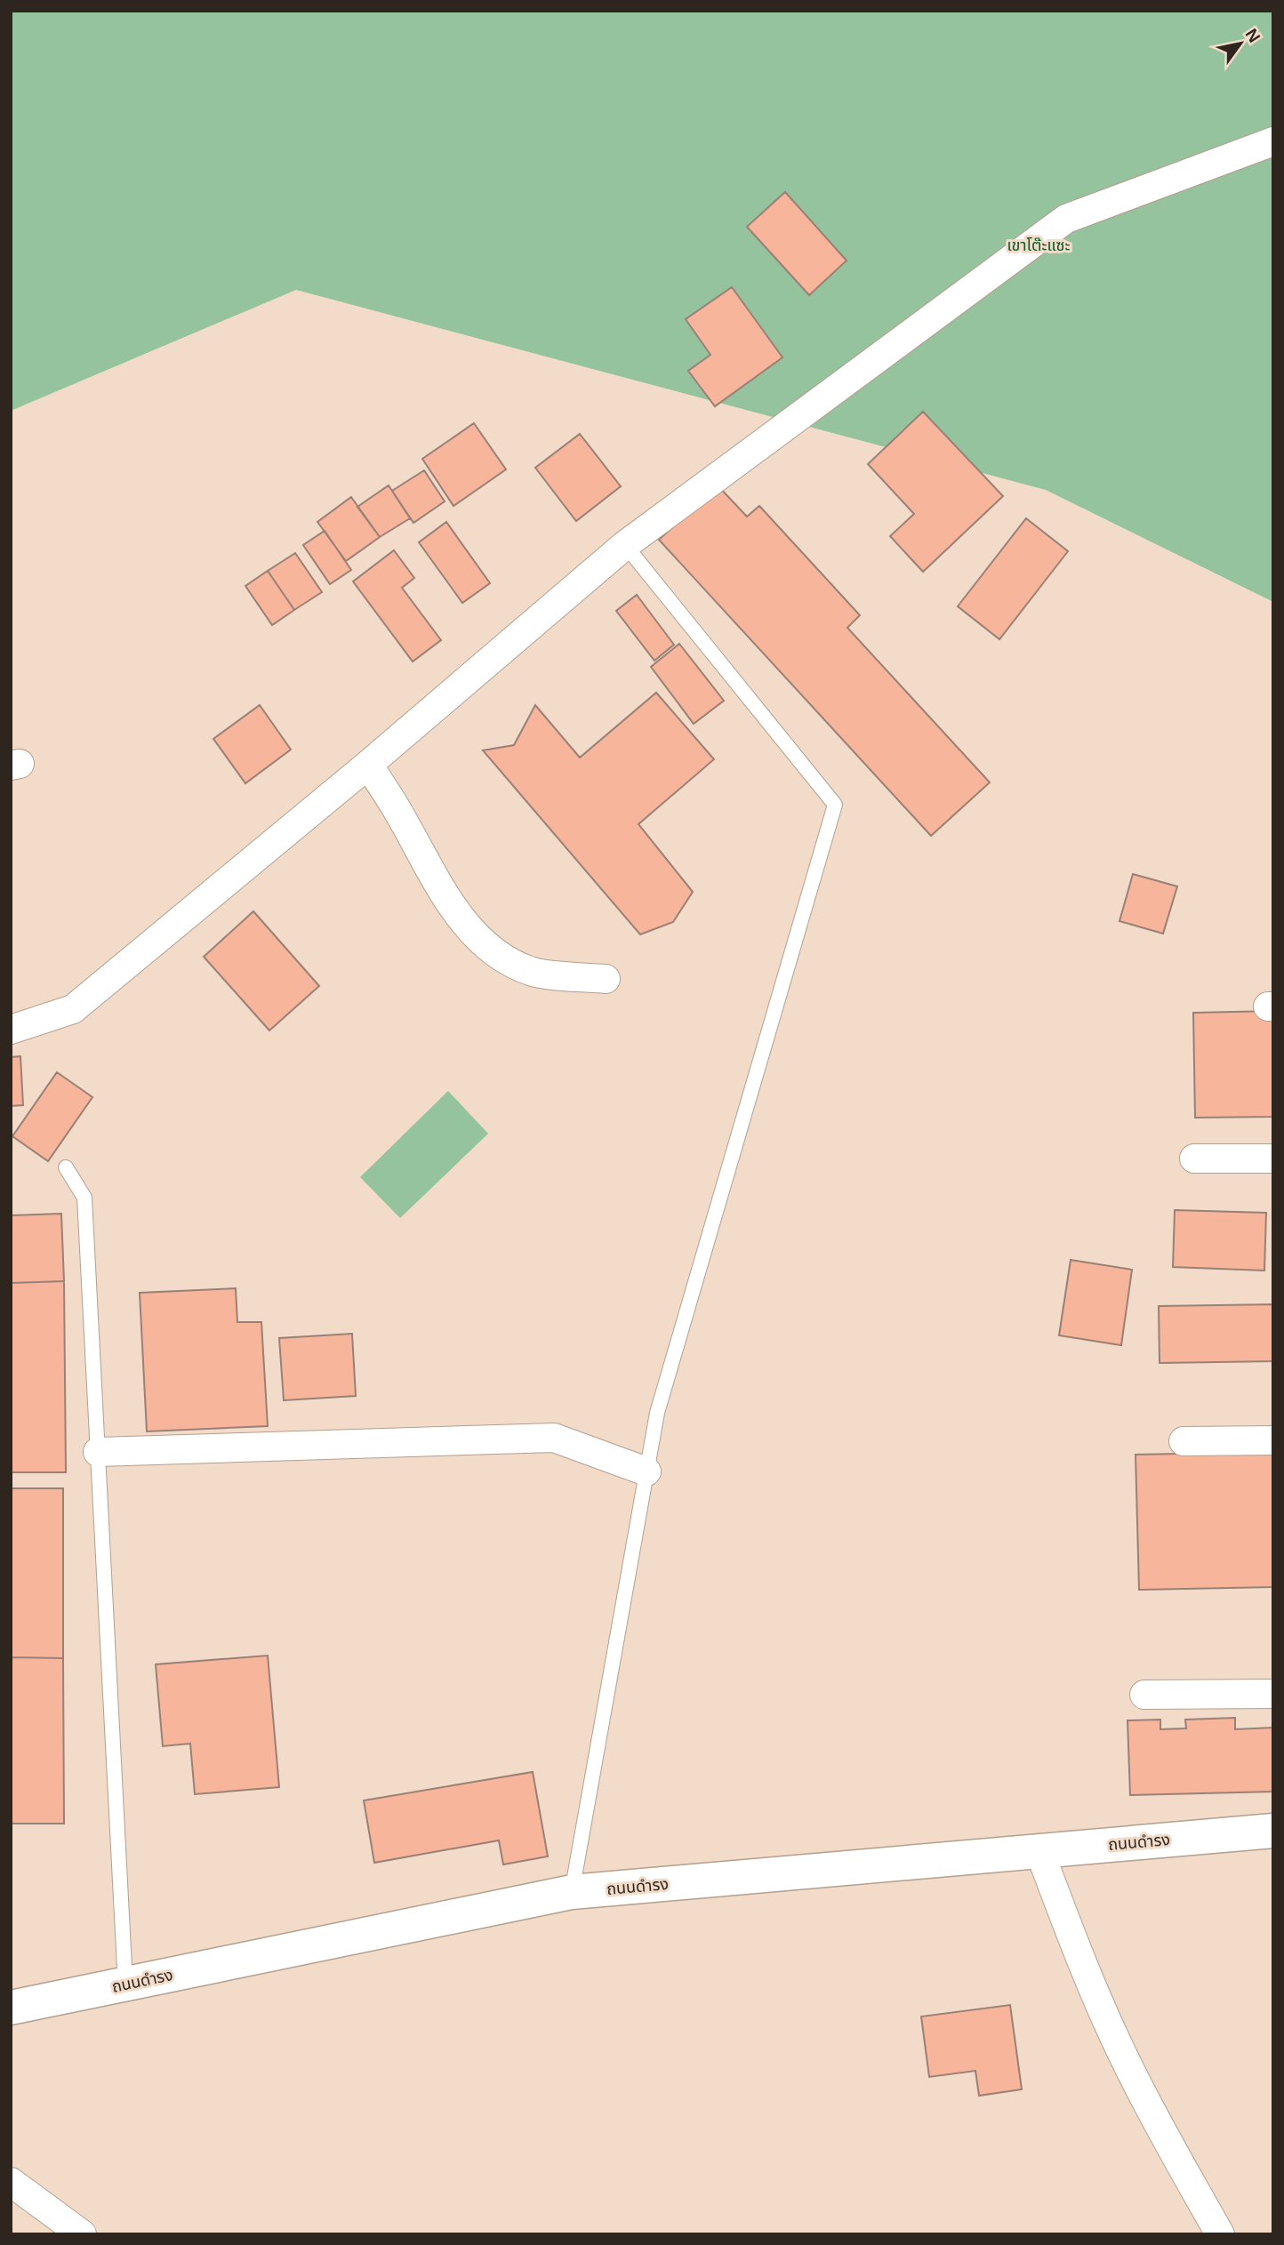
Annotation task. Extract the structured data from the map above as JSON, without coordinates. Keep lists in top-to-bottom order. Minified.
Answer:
{"streets":{"street":["ถนนดำรง"]},"parks":["เขาโต๊ะแซะ"],"north":"top right"}
